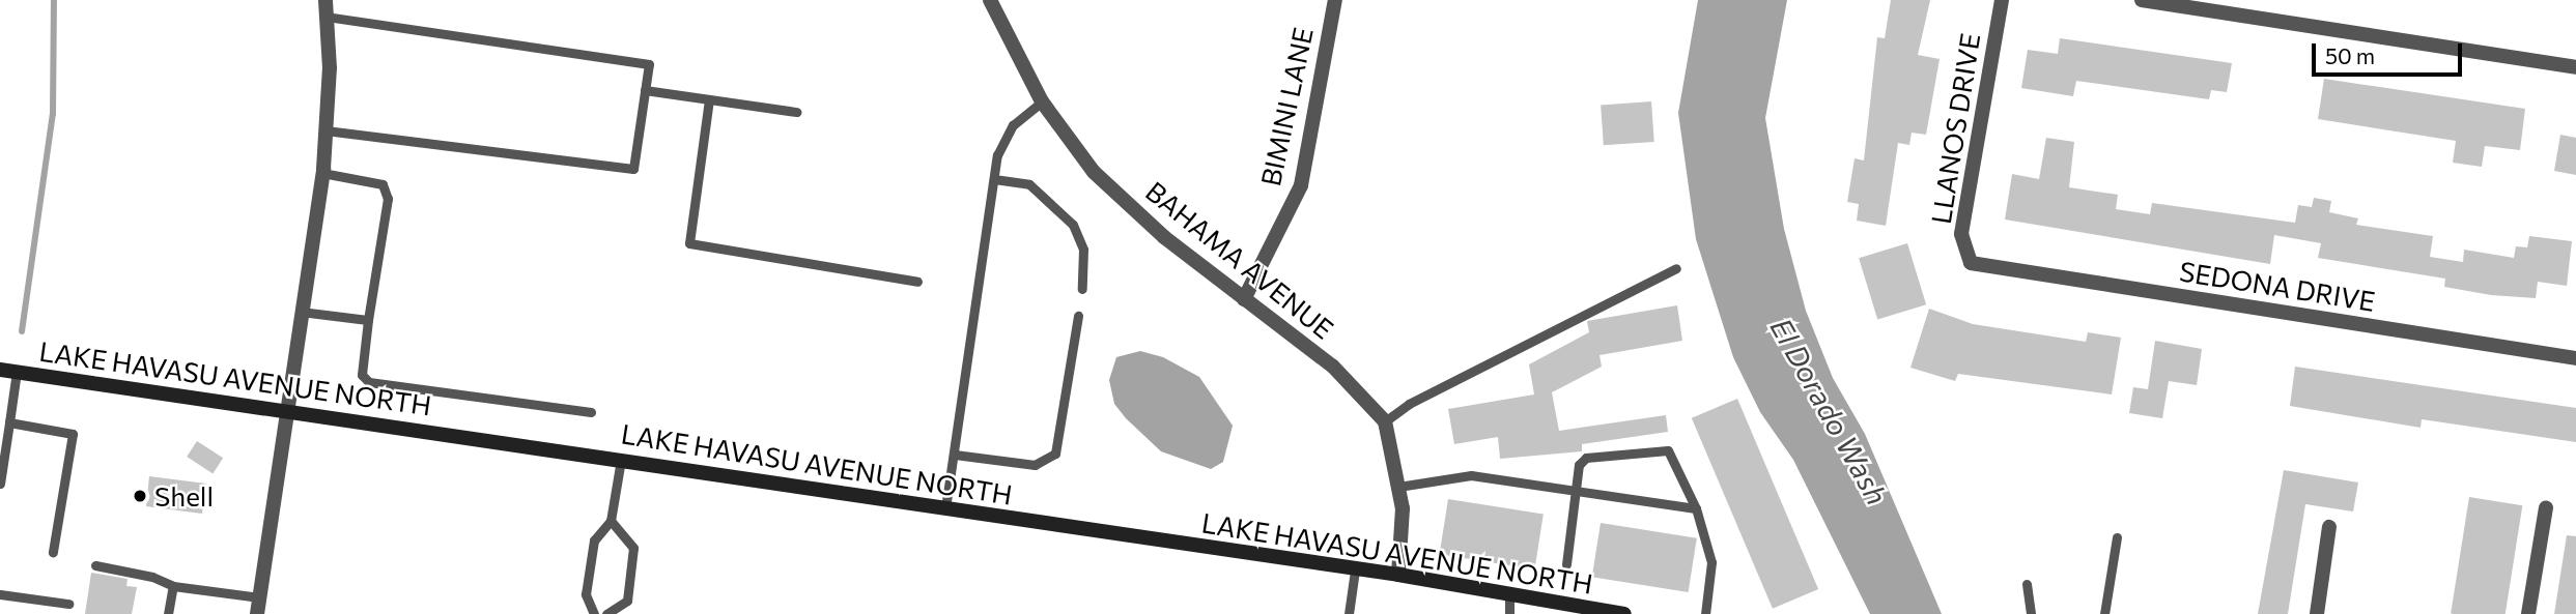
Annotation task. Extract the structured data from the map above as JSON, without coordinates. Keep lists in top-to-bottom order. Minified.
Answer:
{"streets":{"main road":["LAKE HAVASU AVENUE NORTH"],"street":["BIMINI LANE","LLANOS DRIVE","BAHAMA AVENUE","SEDONA DRIVE"]},"crossings":[["BIMINI LANE","BAHAMA AVENUE"],["LLANOS DRIVE","SEDONA DRIVE"]],"water":["El Dorado Wash"],"places":["Shell"],"scale_bar":"50 m"}
